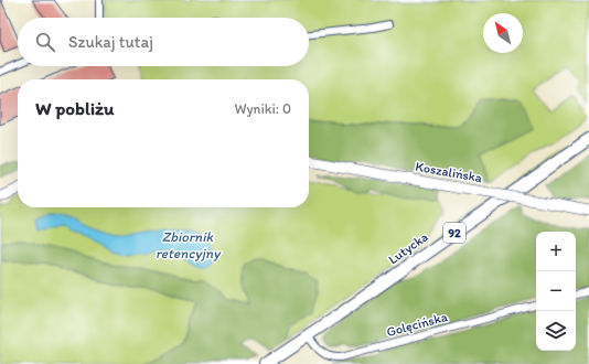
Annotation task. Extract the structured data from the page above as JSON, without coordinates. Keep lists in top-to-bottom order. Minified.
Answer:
{"streets":{"main road":["92","Lutycka"],"street":["Koszalińska","Golęcińska"]},"crossings":[["Lutycka","Golęcińska"]],"water":["Zbiornik retencyjny"],"north":"top left","page":{"search":"Szukaj tutaj","heading":["W pobliżu","Wyniki: 0"],"map_buttons":["+","−"]}}
